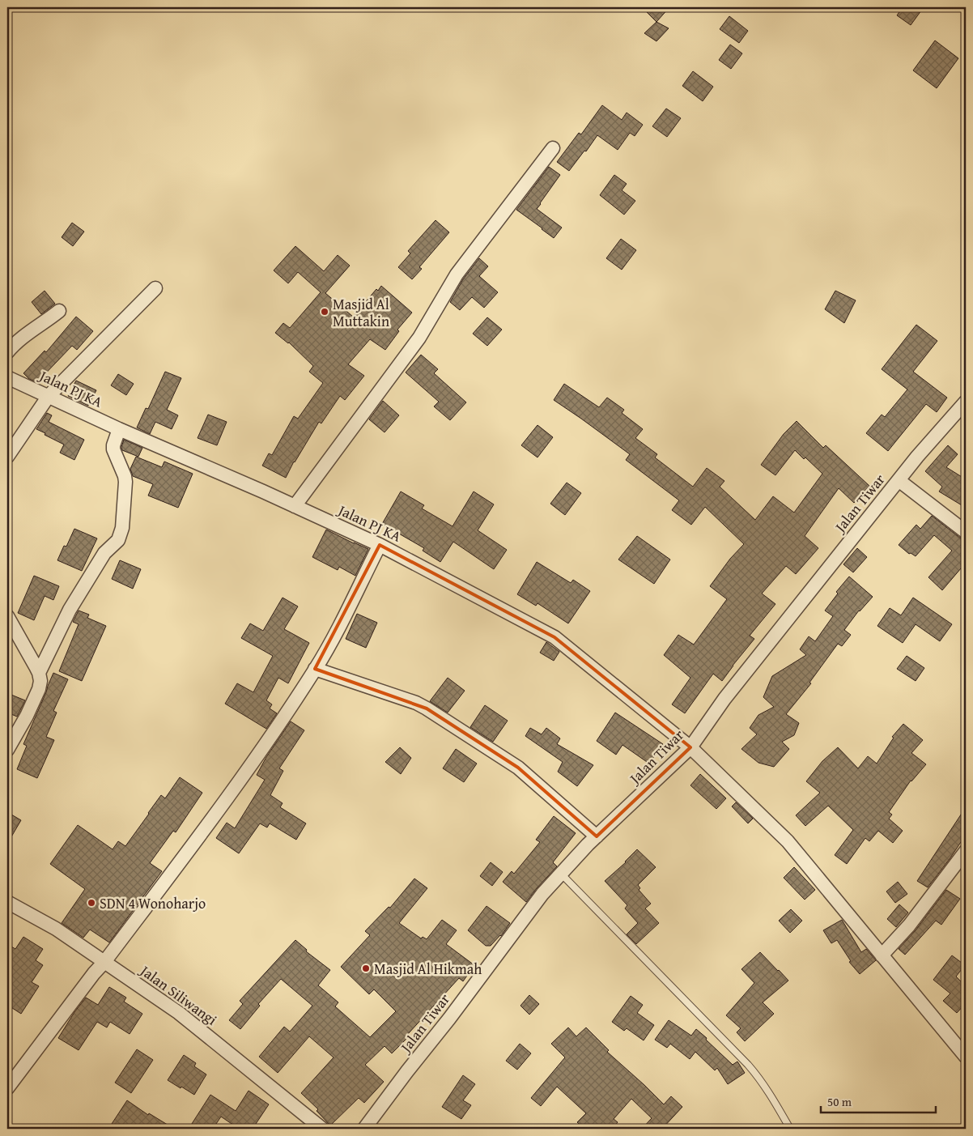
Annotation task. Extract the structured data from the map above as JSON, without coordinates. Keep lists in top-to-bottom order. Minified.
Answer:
{"streets":{"street":["Jalan PJ KA","Jalan Tiwar","Jalan Siliwangi"]},"crossings":[["Jalan PJ KA","Jalan Tiwar"]],"places":["Masjid Al Muttakin","SDN 4 Wonoharjo","Masjid Al Hikmah"],"scale_bar":"50 m"}
